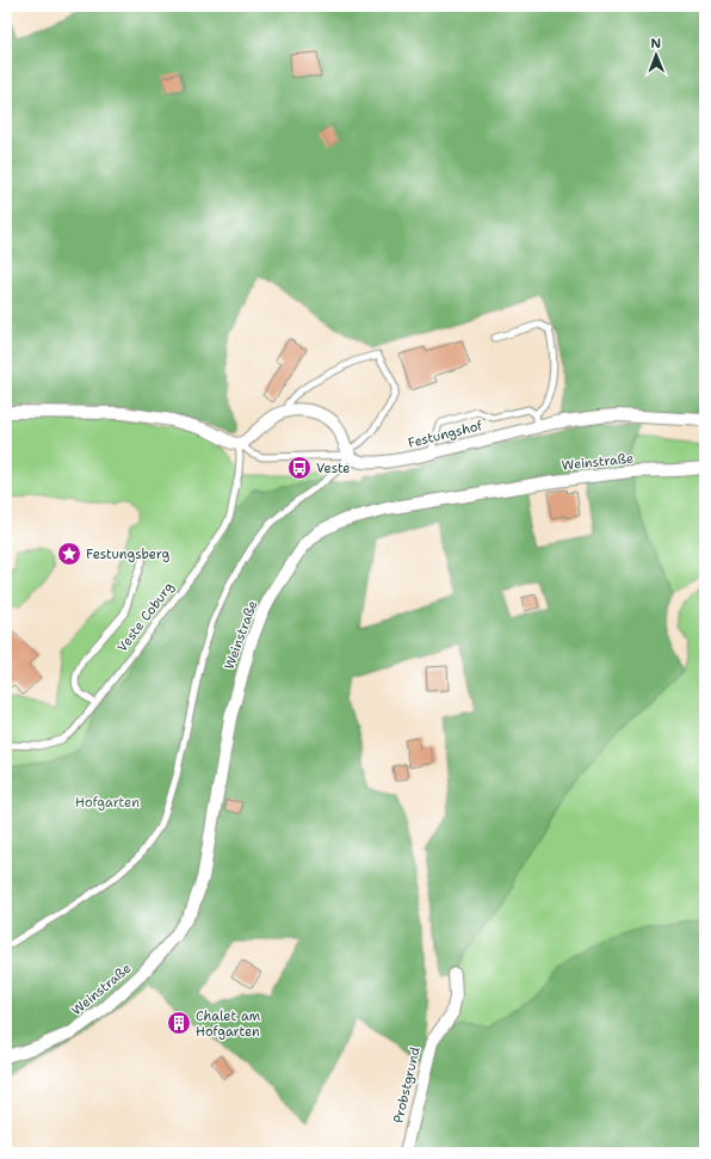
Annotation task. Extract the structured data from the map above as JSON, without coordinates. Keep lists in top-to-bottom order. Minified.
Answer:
{"streets":{"street":["Festungshof","Weinstraße","Probstgrund"],"lane":["Veste Coburg"]},"parks":["Hofgarten"],"places":{"bus stop":["Veste"],"place":["Festungsberg"],"building":["Chalet am Hofgarten"]},"north":"top"}
